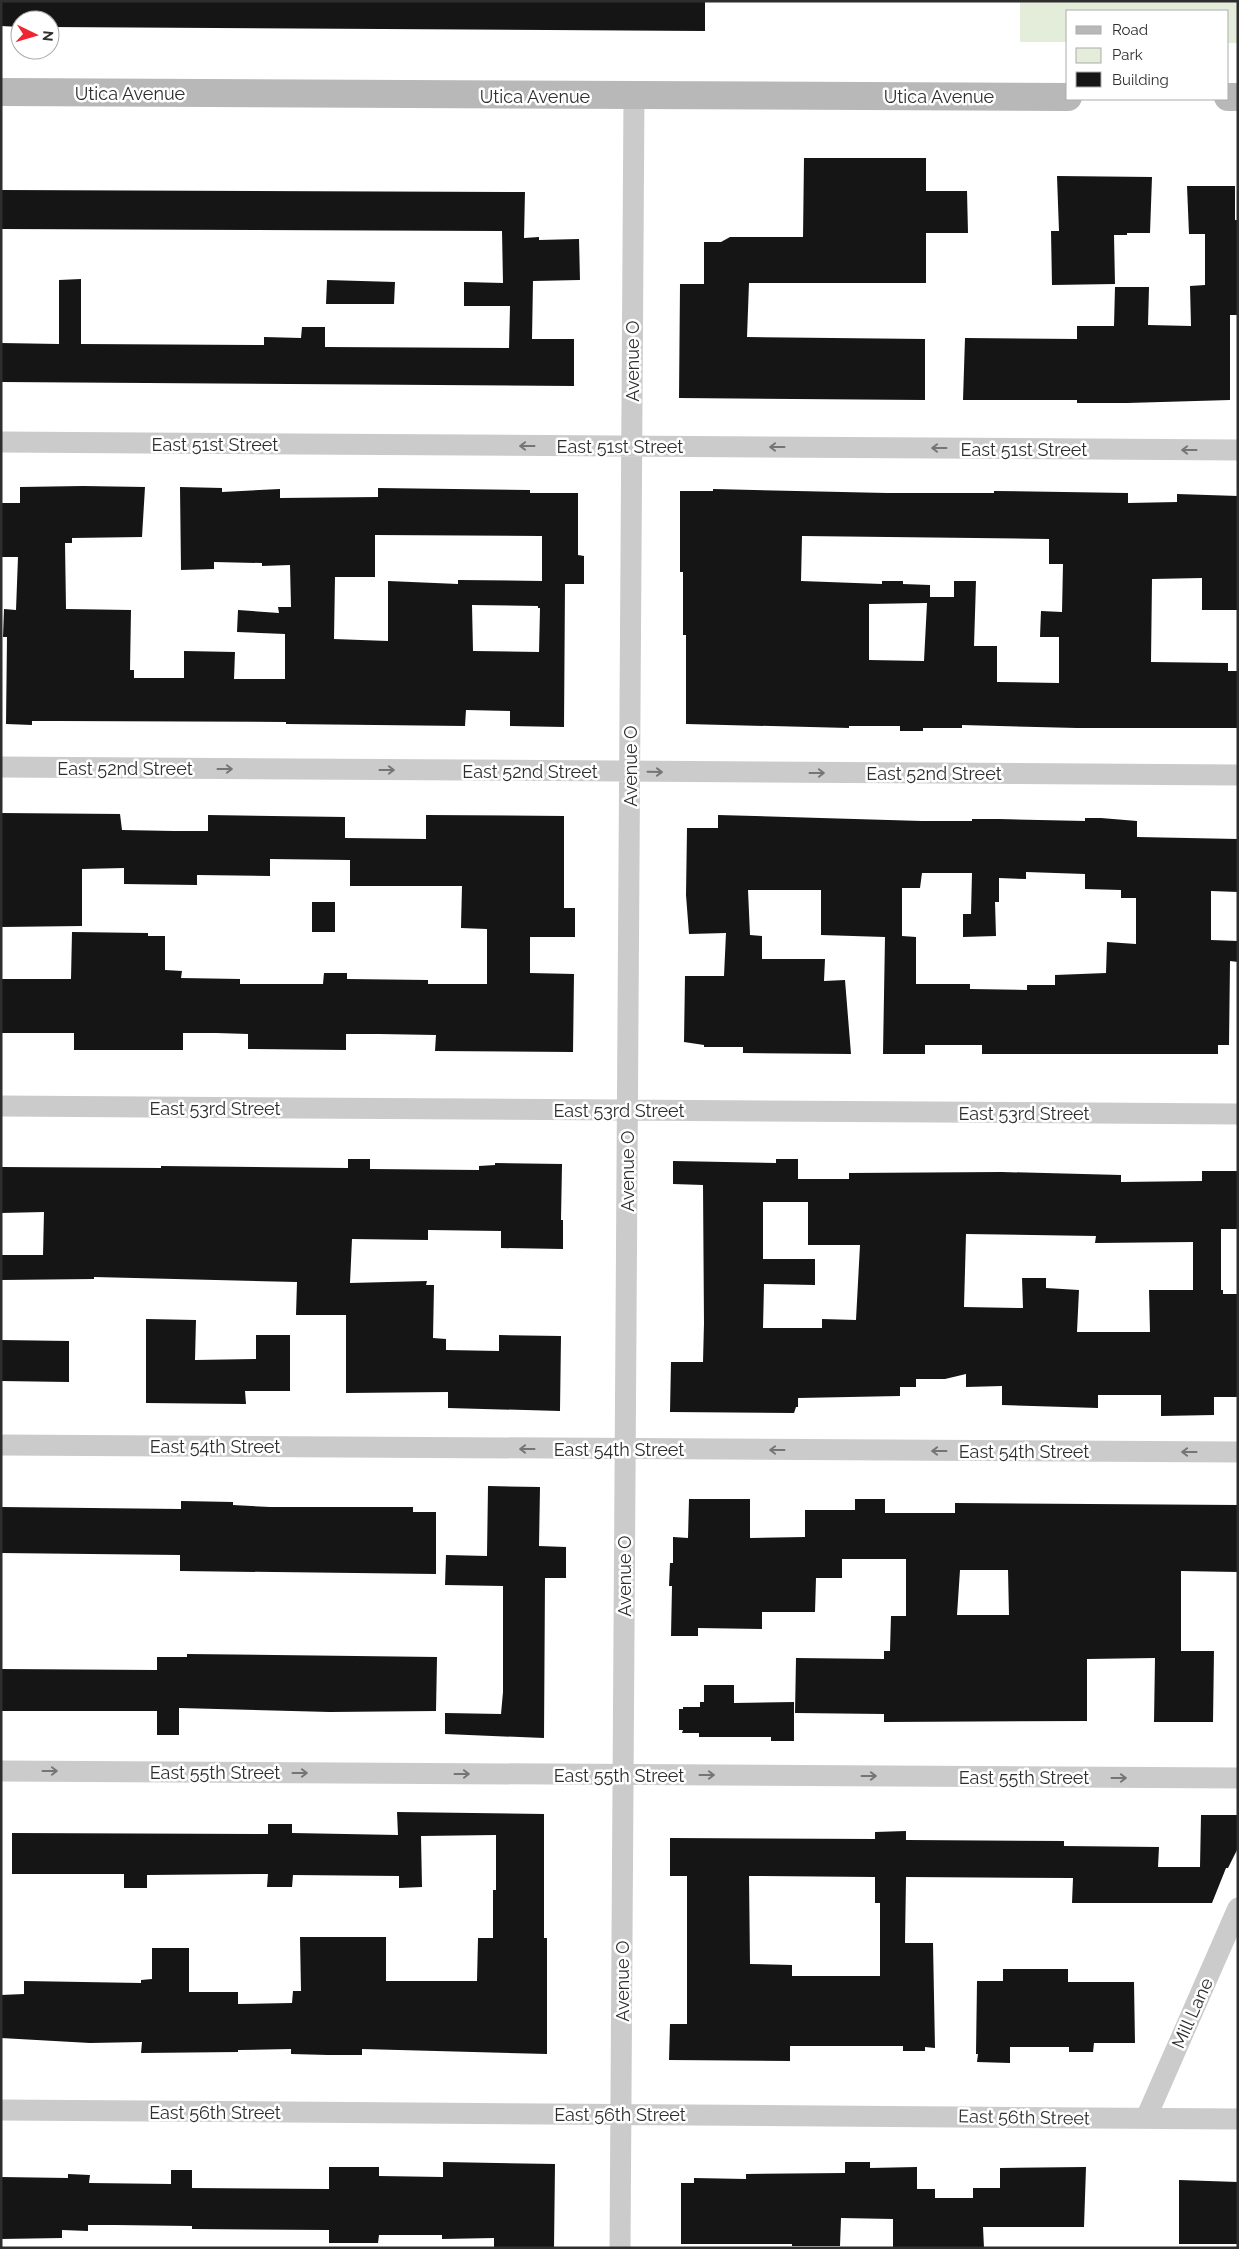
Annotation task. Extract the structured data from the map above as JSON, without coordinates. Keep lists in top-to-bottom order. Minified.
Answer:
{"streets":{"main road":["Utica Avenue"],"street":["Avenue O","East 51st Street","East 52nd Street","East 53rd Street","East 54th Street","East 55th Street","Mill Lane","East 56th Street"]},"crossings":[["Utica Avenue","Avenue O"],["Avenue O","East 51st Street"],["Avenue O","East 52nd Street"],["Avenue O","East 53rd Street"],["Avenue O","East 54th Street"],["Avenue O","East 55th Street"],["Avenue O","East 56th Street"],["Mill Lane","East 56th Street"]],"one_way":["East 51st Street","East 52nd Street","East 54th Street","East 55th Street"],"legend":["Road","Park","Building"],"north":"right"}
